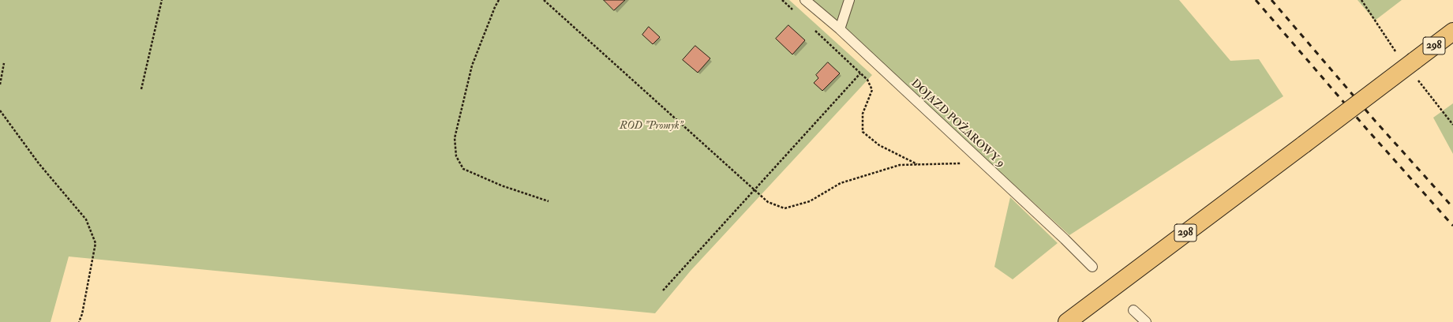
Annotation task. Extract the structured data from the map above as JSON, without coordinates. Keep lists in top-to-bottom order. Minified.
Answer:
{"streets":{"main road":["298"],"lane":["DOJAZD POŻAROWY 9"]},"parks":["ROD \"Promyk\""]}
